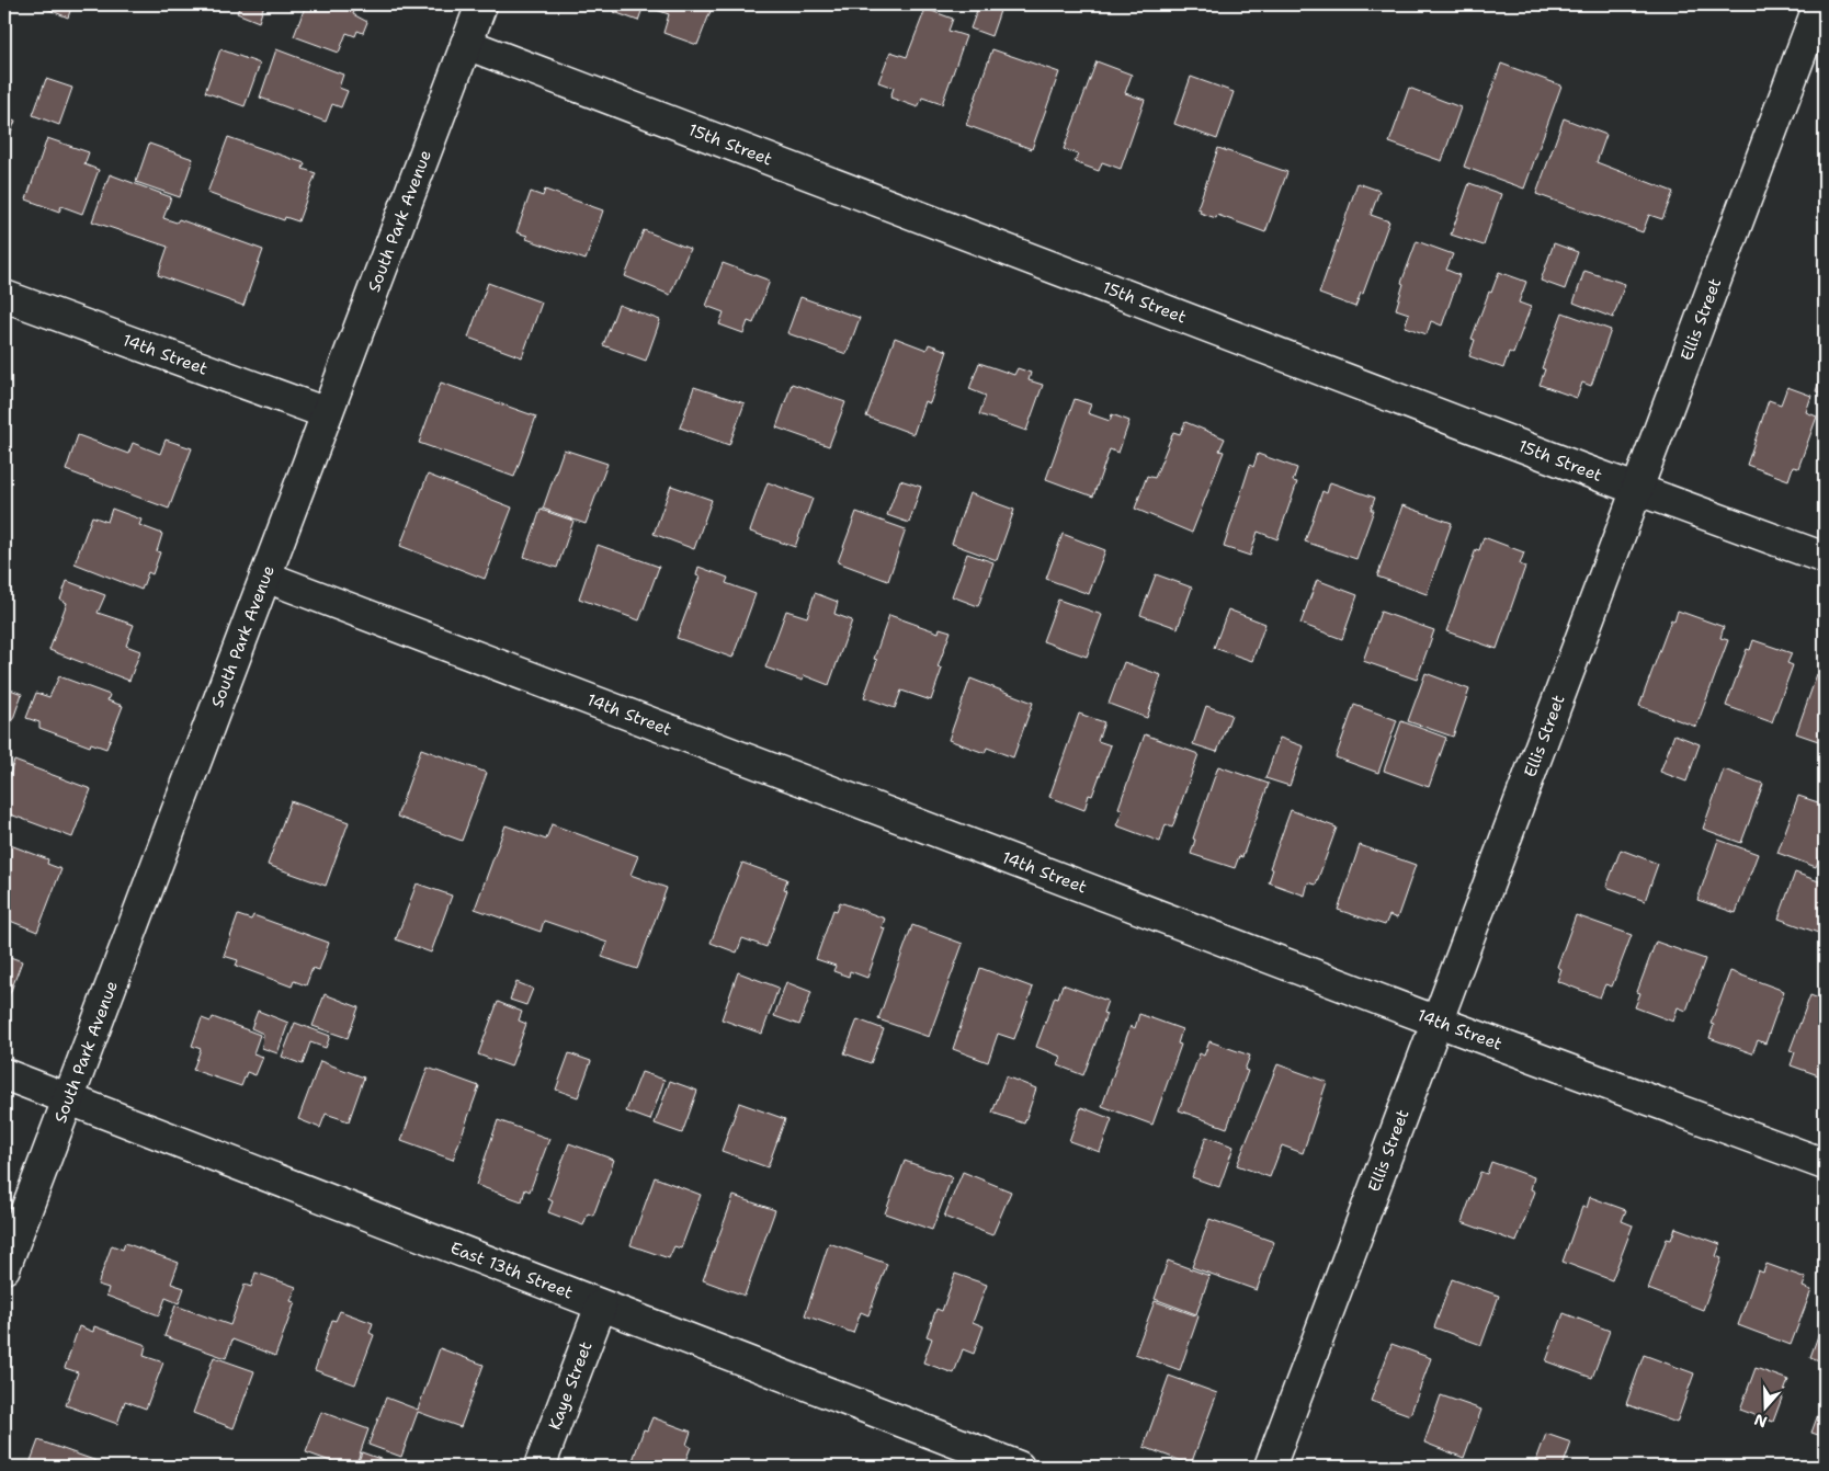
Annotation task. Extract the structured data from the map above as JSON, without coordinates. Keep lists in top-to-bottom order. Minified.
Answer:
{"streets":{"street":["15th Street","South Park Avenue","Ellis Street","14th Street","East 13th Street","Kaye Street"]},"crossings":[["15th Street","South Park Avenue"],["15th Street","Ellis Street"],["South Park Avenue","14th Street"],["South Park Avenue","East 13th Street"],["Ellis Street","14th Street"],["East 13th Street","Kaye Street"]],"north":"bottom"}
